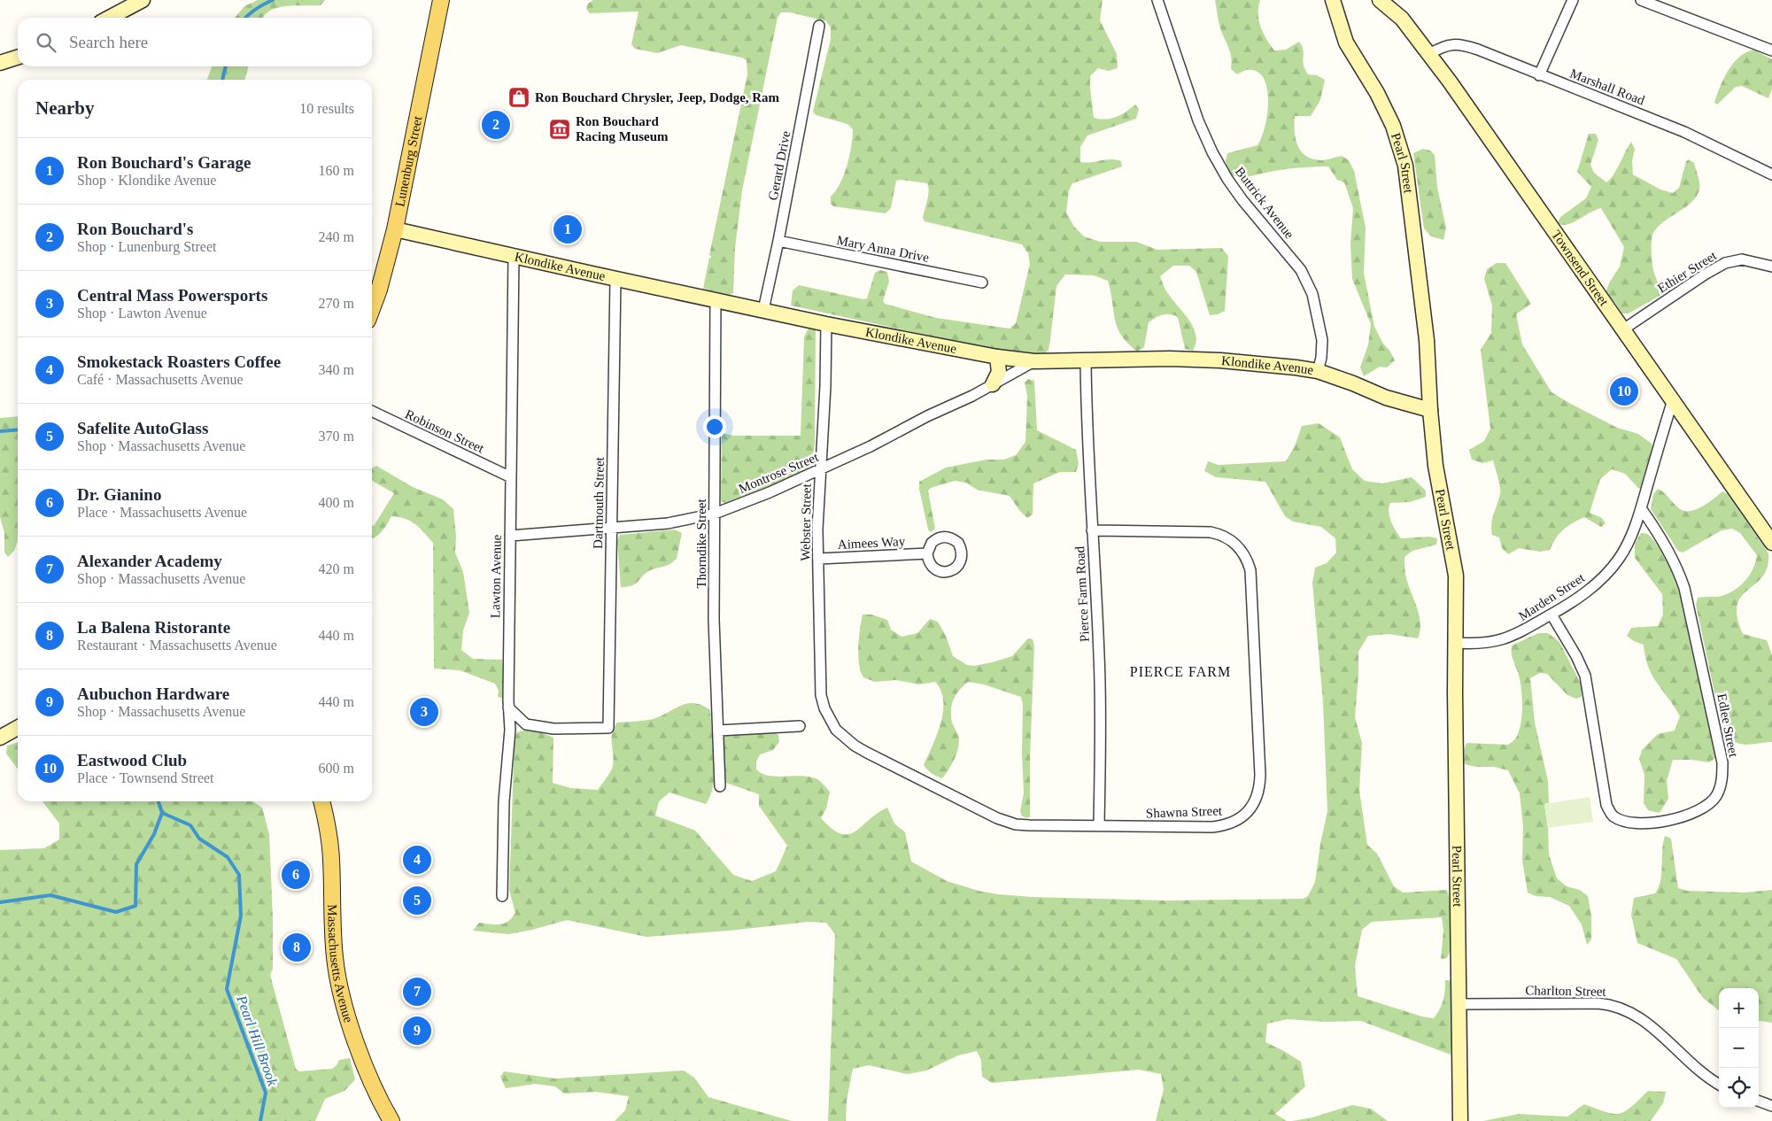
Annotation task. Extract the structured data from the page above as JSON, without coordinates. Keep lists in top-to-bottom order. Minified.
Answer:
{"streets":{"main road":["Lunenburg Street","Massachusetts Avenue"],"street":["Marshall Road","Pearl Street","Gerard Drive","Buttrick Avenue","Mary Anna Drive","Klondike Avenue","Townsend Street","Ethier Street","Robinson Street","Montrose Street","Dartmouth Street","Webster Street","Aimees Way","Thorndike Street","Lawton Avenue","Pierce Farm Road","Marden Street","Edlee Street","Shawna Street","Charlton Street"]},"crossings":[["Marshall Road","Townsend Street"],["Lunenburg Street","Klondike Avenue"],["Pearl Street","Klondike Avenue"],["Pearl Street","Marden Street"],["Pearl Street","Charlton Street"],["Gerard Drive","Mary Anna Drive"],["Gerard Drive","Klondike Avenue"],["Buttrick Avenue","Klondike Avenue"],["Klondike Avenue","Montrose Street"],["Klondike Avenue","Dartmouth Street"],["Klondike Avenue","Webster Street"],["Klondike Avenue","Thorndike Street"],["Klondike Avenue","Lawton Avenue"],["Klondike Avenue","Pierce Farm Road"],["Townsend Street","Ethier Street"],["Townsend Street","Marden Street"],["Robinson Street","Lawton Avenue"],["Montrose Street","Dartmouth Street"],["Montrose Street","Webster Street"],["Montrose Street","Thorndike Street"],["Montrose Street","Lawton Avenue"],["Dartmouth Street","Lawton Avenue"],["Webster Street","Aimees Way"],["Webster Street","Shawna Street"],["Pierce Farm Road","Shawna Street"],["Marden Street","Edlee Street"]],"districts":["PIERCE FARM"],"water":["Pearl Hill Brook"],"places":{"shop":["Ron Bouchard Chrysler, Jeep, Dodge, Ram"],"museum":["Ron Bouchard Racing Museum"]},"page":{"search":"Search here","heading":["Nearby","10 results"],"pins":["2","1","10","3","4","6","5","8","7","9"],"list":[{"mark":"1","name":"Ron Bouchard's Garage","note":"Shop · Klondike Avenue","value":"160 m"},{"mark":"2","name":"Ron Bouchard's","note":"Shop · Lunenburg Street","value":"240 m"},{"mark":"3","name":"Central Mass Powersports","note":"Shop · Lawton Avenue","value":"270 m"},{"mark":"4","name":"Smokestack Roasters Coffee","note":"Café · Massachusetts Avenue","value":"340 m"},{"mark":"5","name":"Safelite AutoGlass","note":"Shop · Massachusetts Avenue","value":"370 m"},{"mark":"6","name":"Dr. Gianino","note":"Place · Massachusetts Avenue","value":"400 m"},{"mark":"7","name":"Alexander Academy","note":"Shop · Massachusetts Avenue","value":"420 m"},{"mark":"8","name":"La Balena Ristorante","note":"Restaurant · Massachusetts Avenue","value":"440 m"},{"mark":"9","name":"Aubuchon Hardware","note":"Shop · Massachusetts Avenue","value":"440 m"},{"mark":"10","name":"Eastwood Club","note":"Place · Townsend Street","value":"600 m"}],"map_buttons":["+","−"]}}
